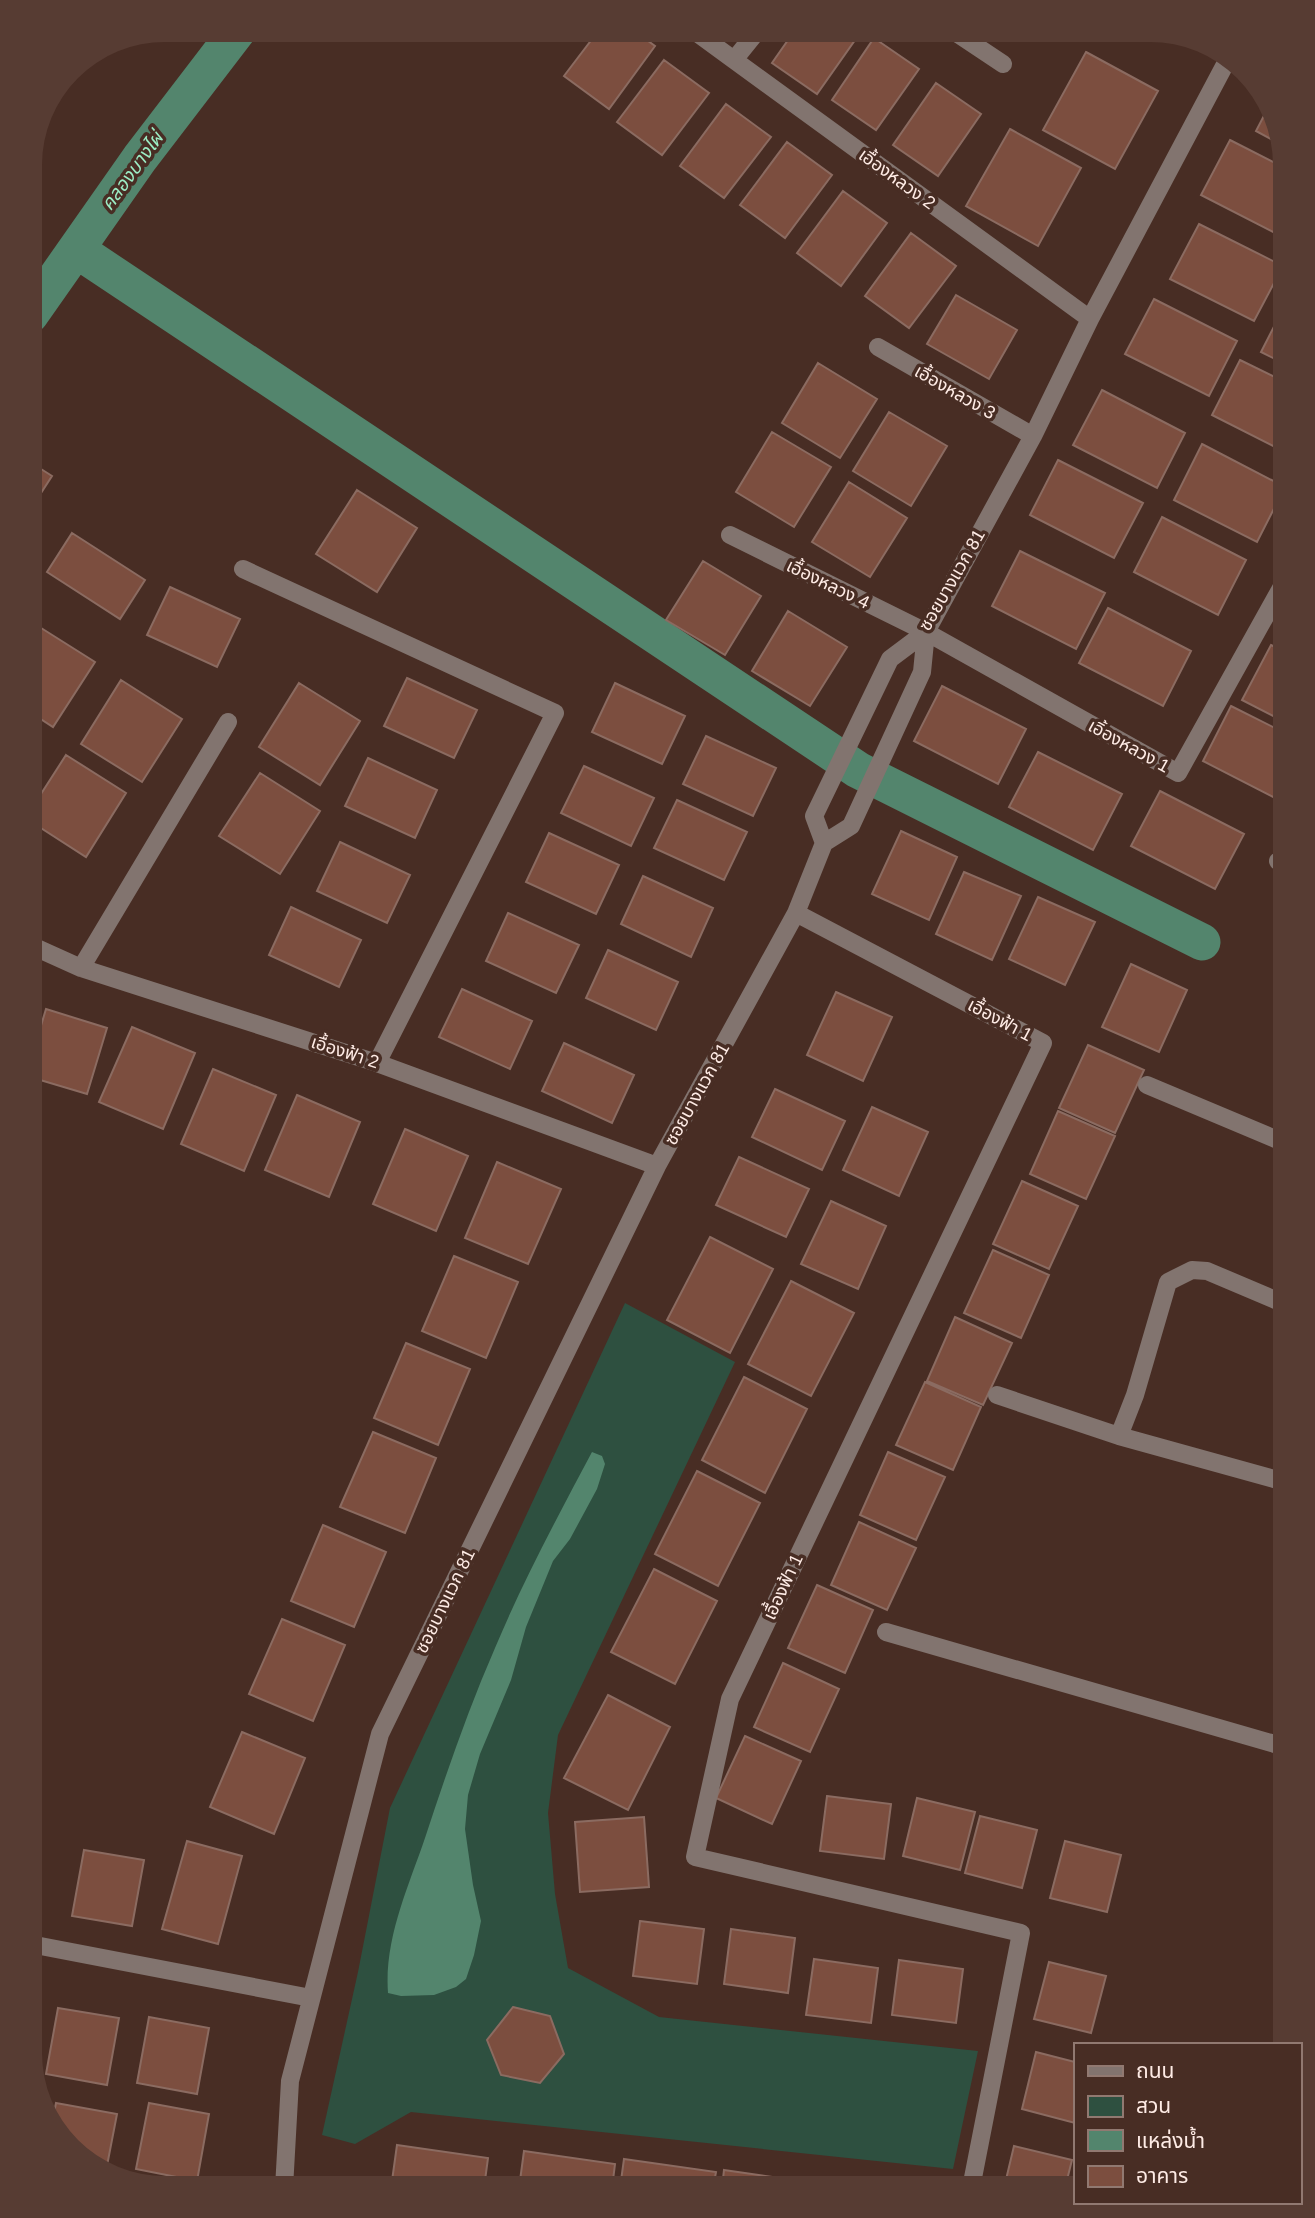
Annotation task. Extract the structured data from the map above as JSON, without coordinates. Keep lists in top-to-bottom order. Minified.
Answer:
{"streets":{"street":["เอื้องหลวง 2","เอื้องหลวง 3","ซอยบางแวก 81","เอื้องหลวง 4","เอิ้องหลวง 1","เอื้องฟ้า 1","เอื้องฟ้า 2"]},"crossings":[["เอื้องหลวง 2","ซอยบางแวก 81"],["เอื้องหลวง 3","ซอยบางแวก 81"],["ซอยบางแวก 81","เอื้องหลวง 4"],["ซอยบางแวก 81","เอิ้องหลวง 1"],["ซอยบางแวก 81","เอื้องฟ้า 1"],["ซอยบางแวก 81","เอื้องฟ้า 2"],["เอื้องหลวง 4","เอิ้องหลวง 1"]],"water":["คลองบางไผ่"],"legend":["ถนน","สวน","แหล่งน้ำ","อาคาร"]}
